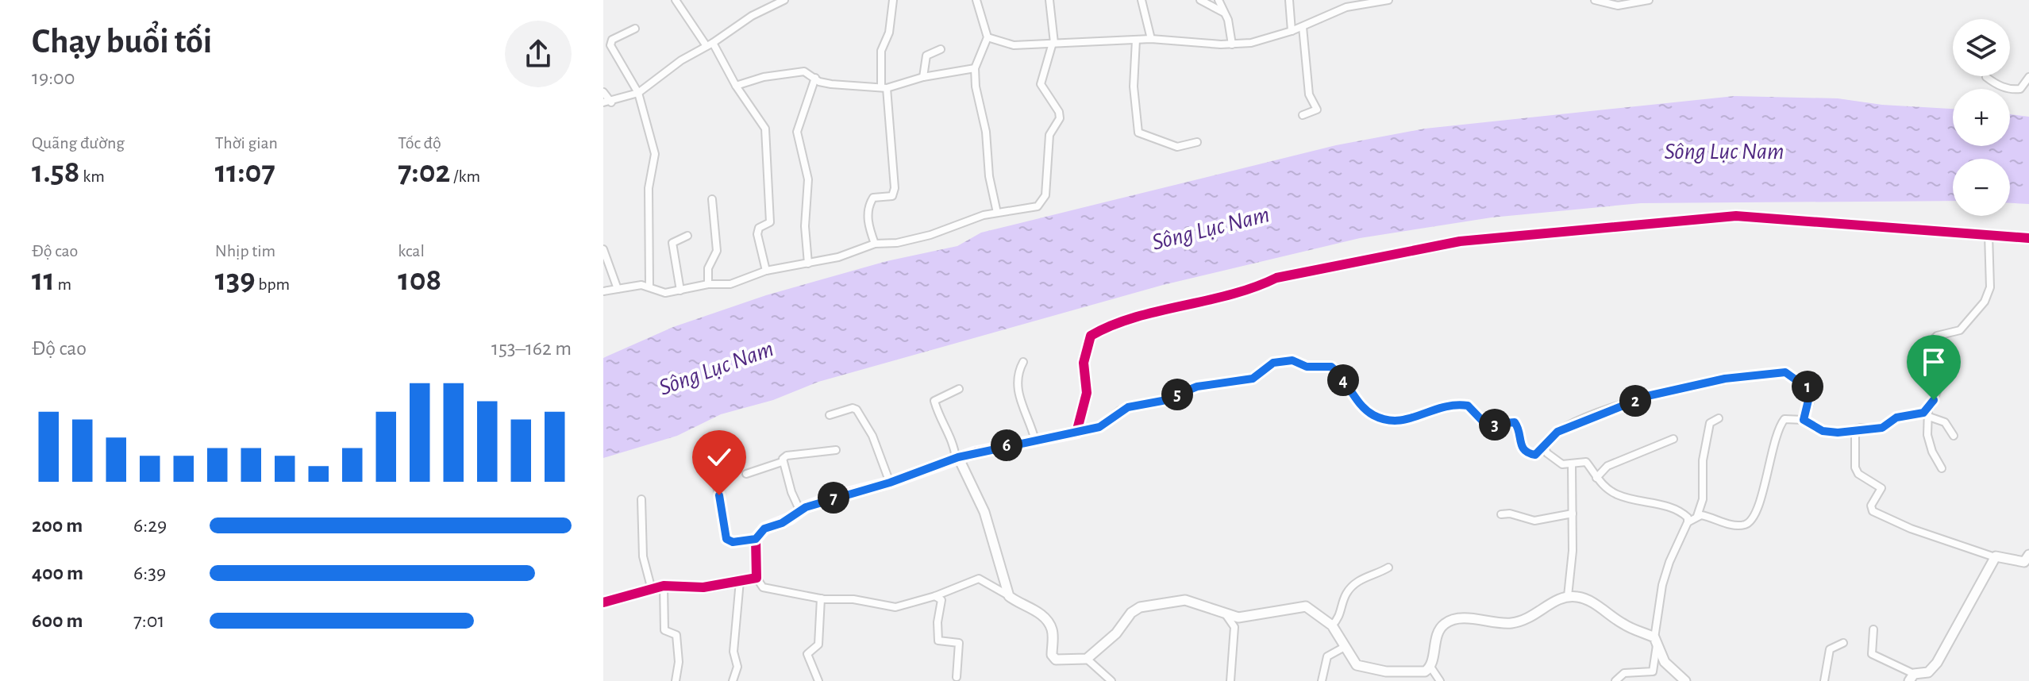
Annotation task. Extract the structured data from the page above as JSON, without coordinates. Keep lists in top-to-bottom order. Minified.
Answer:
{"water":["Sông Lục Nam"],"page":{"heading":["Chạy buổi tối","19:00"],"map_buttons":["+","−"],"stats":[["Quãng đường","1.58 km"],["Thời gian","11:07"],["Tốc độ","7:02 /km"],["Độ cao","11 m"],["Nhịp tim","139 bpm"],["kcal","108"]],"chart":["Độ cao","153–162 m"],"pins":["4","1","5","2","3","6","7"],"list":[{"name":"200 m","note":"6:29"},{"name":"400 m","note":"6:39"},{"name":"600 m","note":"7:01"}]}}
